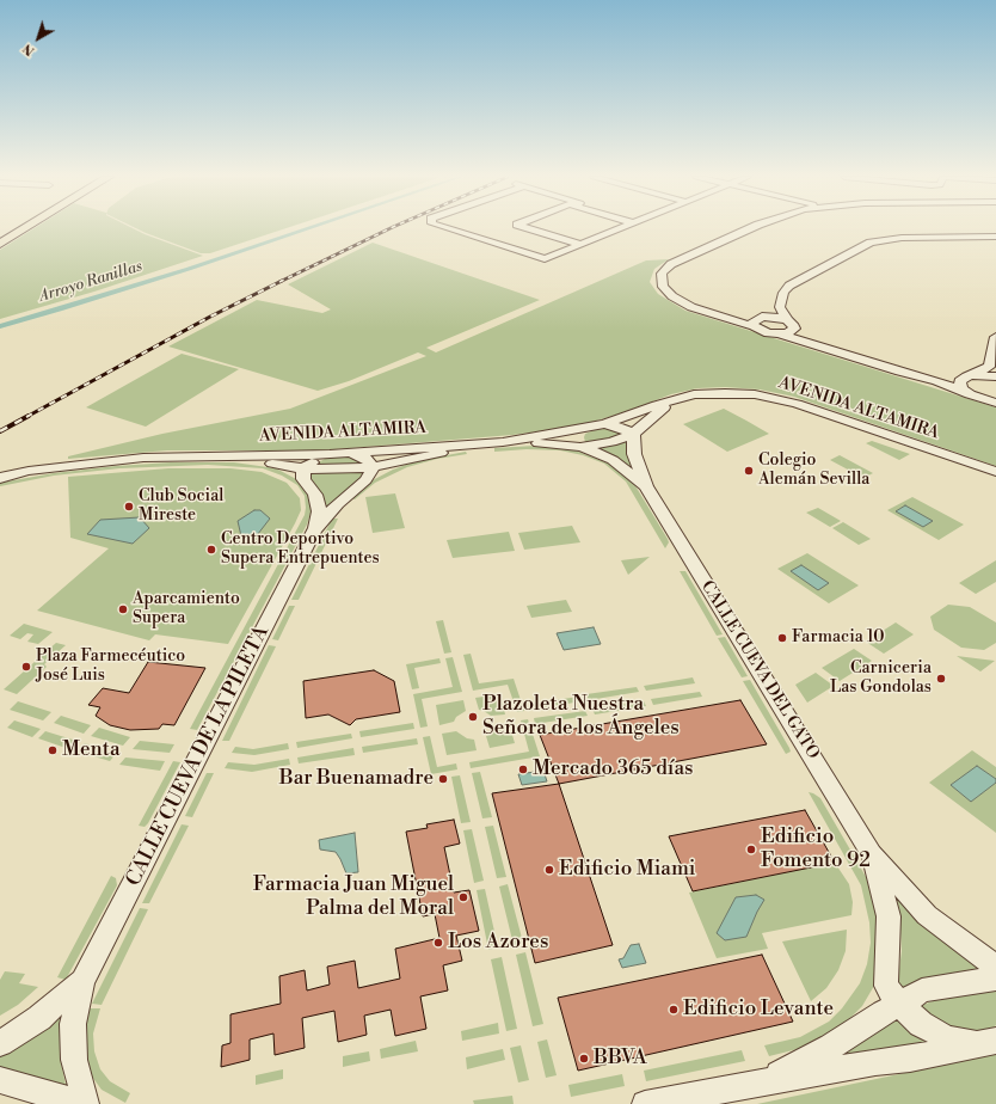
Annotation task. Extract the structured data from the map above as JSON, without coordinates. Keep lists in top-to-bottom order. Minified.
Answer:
{"streets":{"street":["AVENIDA ALTAMIRA","CALLE CUEVA DEL GATO","CALLE CUEVA DE LA PILETA"]},"water":["Arroyo Ranillas"],"places":["Colegio Alemán Sevilla","Club Social Mireste","Centro Deportivo Supera Entrepuentes","Aparcamiento Supera","Farmacia 10","Plaza Farmecéutico José Luis","Carniceria Las Gondolas","Plazoleta Nuestra Señora de los Ángeles","Menta","Mercado 365 días","Bar Buenamadre","Edificio Fomento 92","Edificio Miami","Farmacia Juan Miguel Palma del Moral","Los Azores","Edificio Levante","BBVA"],"north":"bottom left"}
